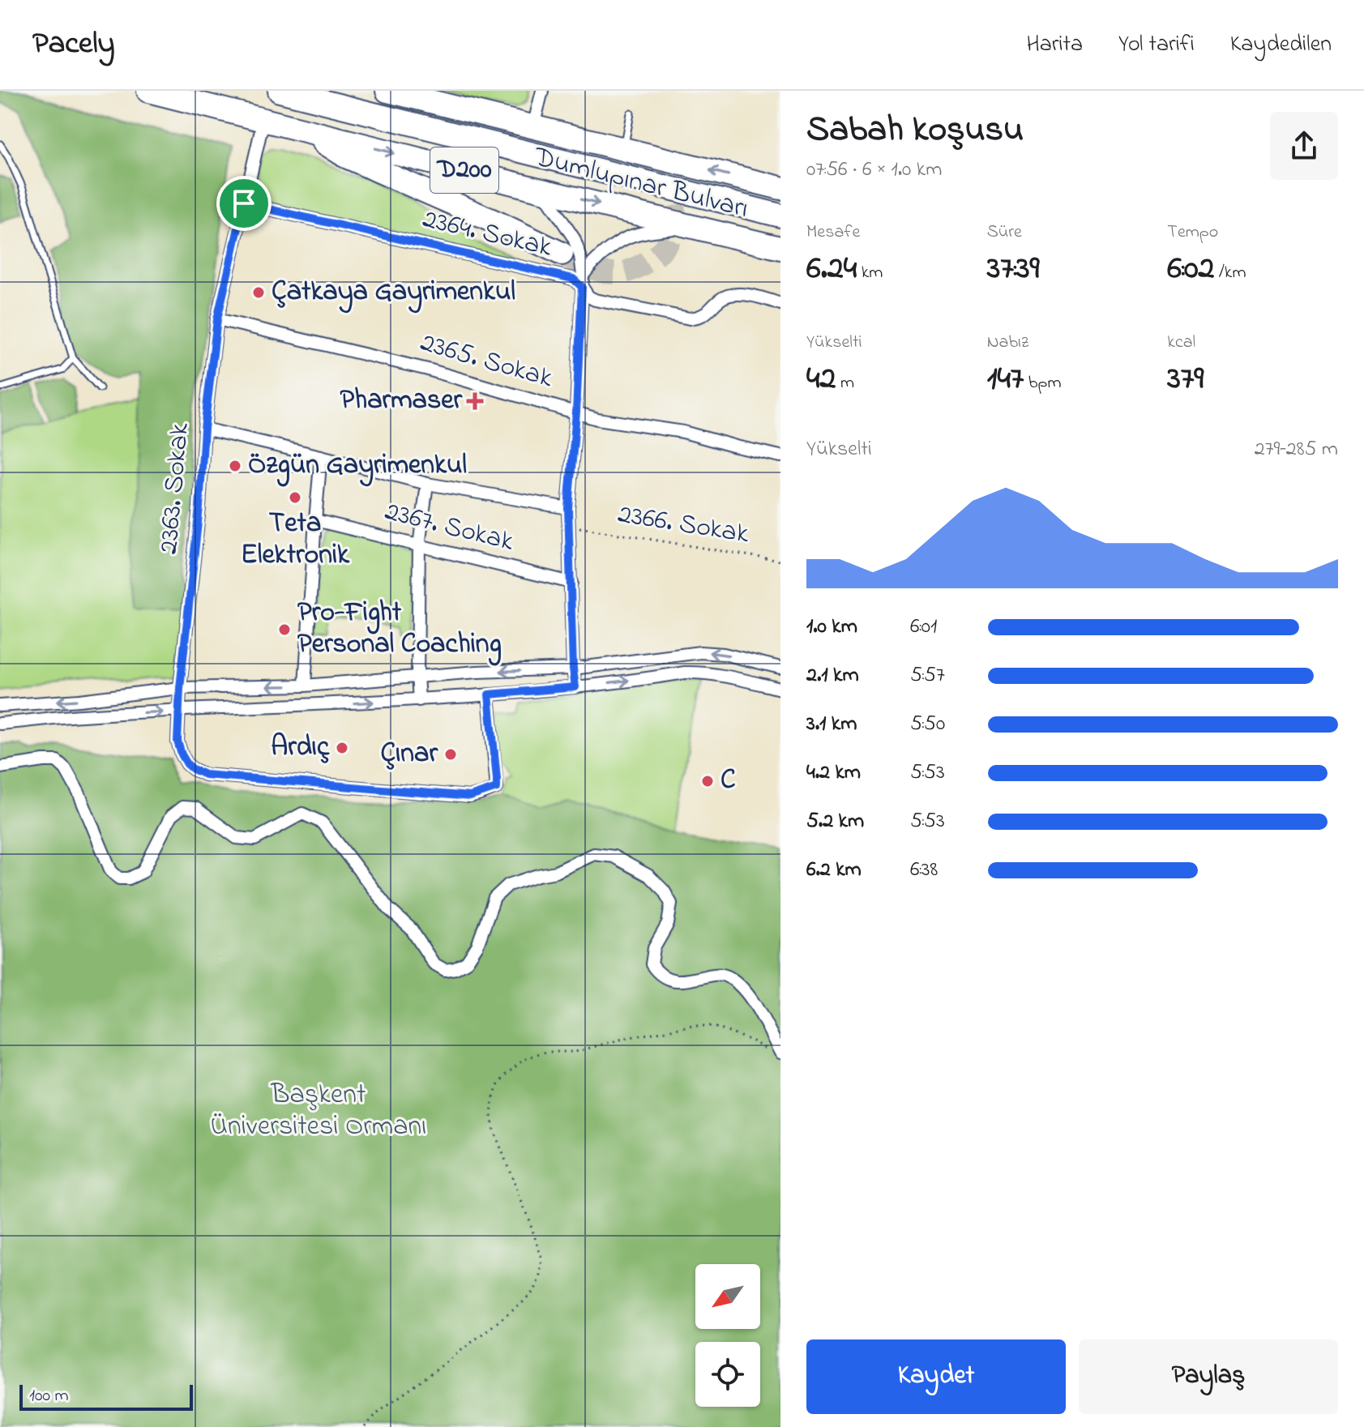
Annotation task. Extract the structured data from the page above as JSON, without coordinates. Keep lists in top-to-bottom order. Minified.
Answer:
{"streets":{"highway":["D200","Dumlupınar Bulvarı"],"street":["2364. Sokak","2365. Sokak","2363. Sokak","2367. Sokak"],"path":["2366. Sokak"]},"crossings":[["Dumlupınar Bulvarı","2363. Sokak"],["2364. Sokak","2363. Sokak"],["2365. Sokak","2363. Sokak"]],"parks":["Başkent Üniversitesi Ormanı"],"places":{"other":["Çatkaya Gayrimenkul","Özgün Gayrimenkul","Teta Elektronik","Pro-Fight Personal Coaching","Ardıç","Çınar","C"],"health":["Pharmaser"]},"scale_bar":"100 m","north":"bottom left","page":{"header":"Pacely","nav":["Harita","Yol tarifi","Kaydedilen"],"heading":["Sabah koşusu","07:56 · 6 × 1.0 km"],"stats":[["Mesafe","6.24 km"],["Süre","37:39"],["Tempo","6:02 /km"],["Yükselti","42 m"],["Nabız","147 bpm"],["kcal","379"]],"chart":["Yükselti","279–285 m"],"list":[{"name":"1.0 km","note":"6:01"},{"name":"2.1 km","note":"5:57"},{"name":"3.1 km","note":"5:50"},{"name":"4.2 km","note":"5:53"},{"name":"5.2 km","note":"5:53"},{"name":"6.2 km","note":"6:38"}],"buttons":["Kaydet","Paylaş"],"scale":"100 m"}}
